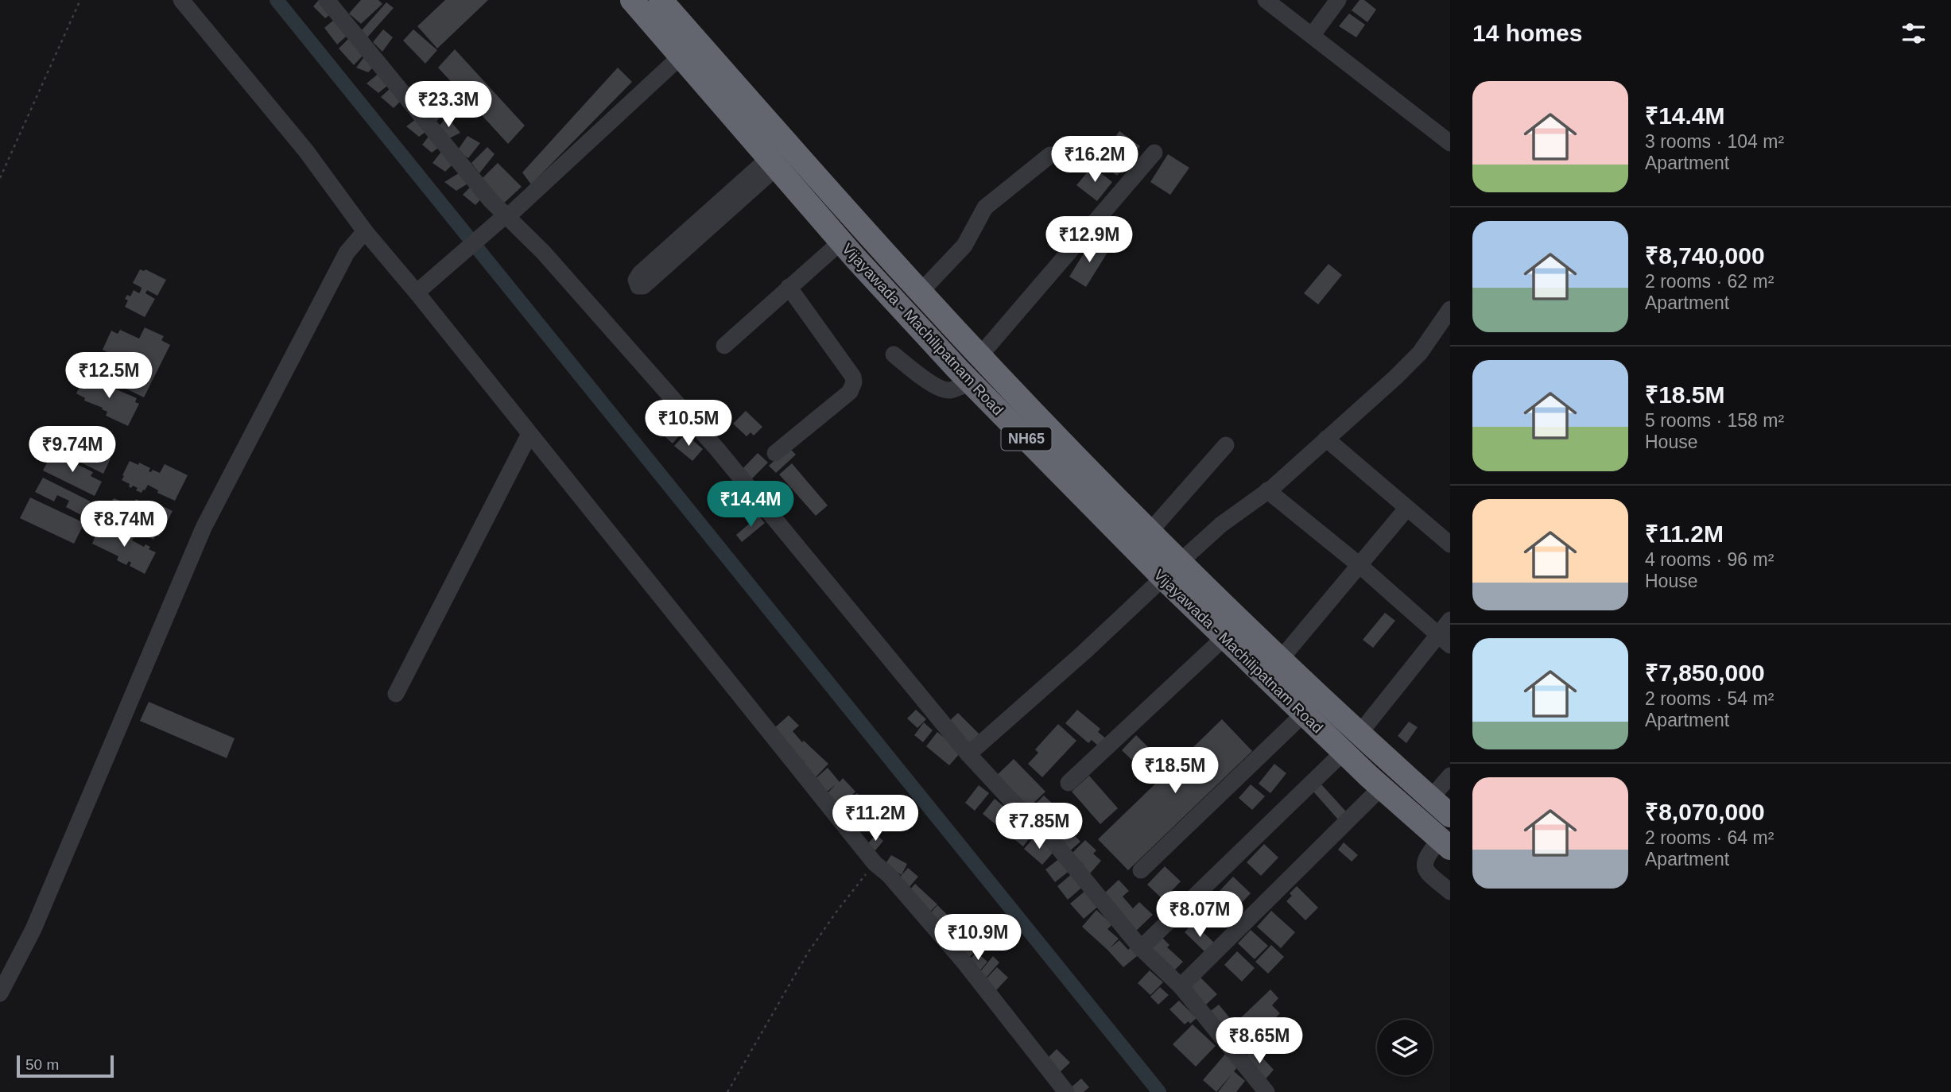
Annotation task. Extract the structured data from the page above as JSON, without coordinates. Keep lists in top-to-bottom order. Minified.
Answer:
{"streets":{"highway":["Vijayawada - Machilipatnam Road","NH65"]},"scale_bar":"50 m","page":{"heading":"14 homes","list":[{"name":"₹14.4M","note":"3 rooms · 104 m² · Apartment"},{"name":"₹8,740,000","note":"2 rooms · 62 m² · Apartment"},{"name":"₹18.5M","note":"5 rooms · 158 m² · House"},{"name":"₹11.2M","note":"4 rooms · 96 m² · House"},{"name":"₹7,850,000","note":"2 rooms · 54 m² · Apartment"},{"name":"₹8,070,000","note":"2 rooms · 64 m² · Apartment"}],"price":["₹23.3M","₹16.2M","₹12.9M","₹12.5M","₹10.5M","₹9.74M","₹14.4M","₹8.74M","₹18.5M","₹11.2M","₹7.85M","₹8.07M","₹10.9M","₹8.65M"],"scale":"50 m"}}
